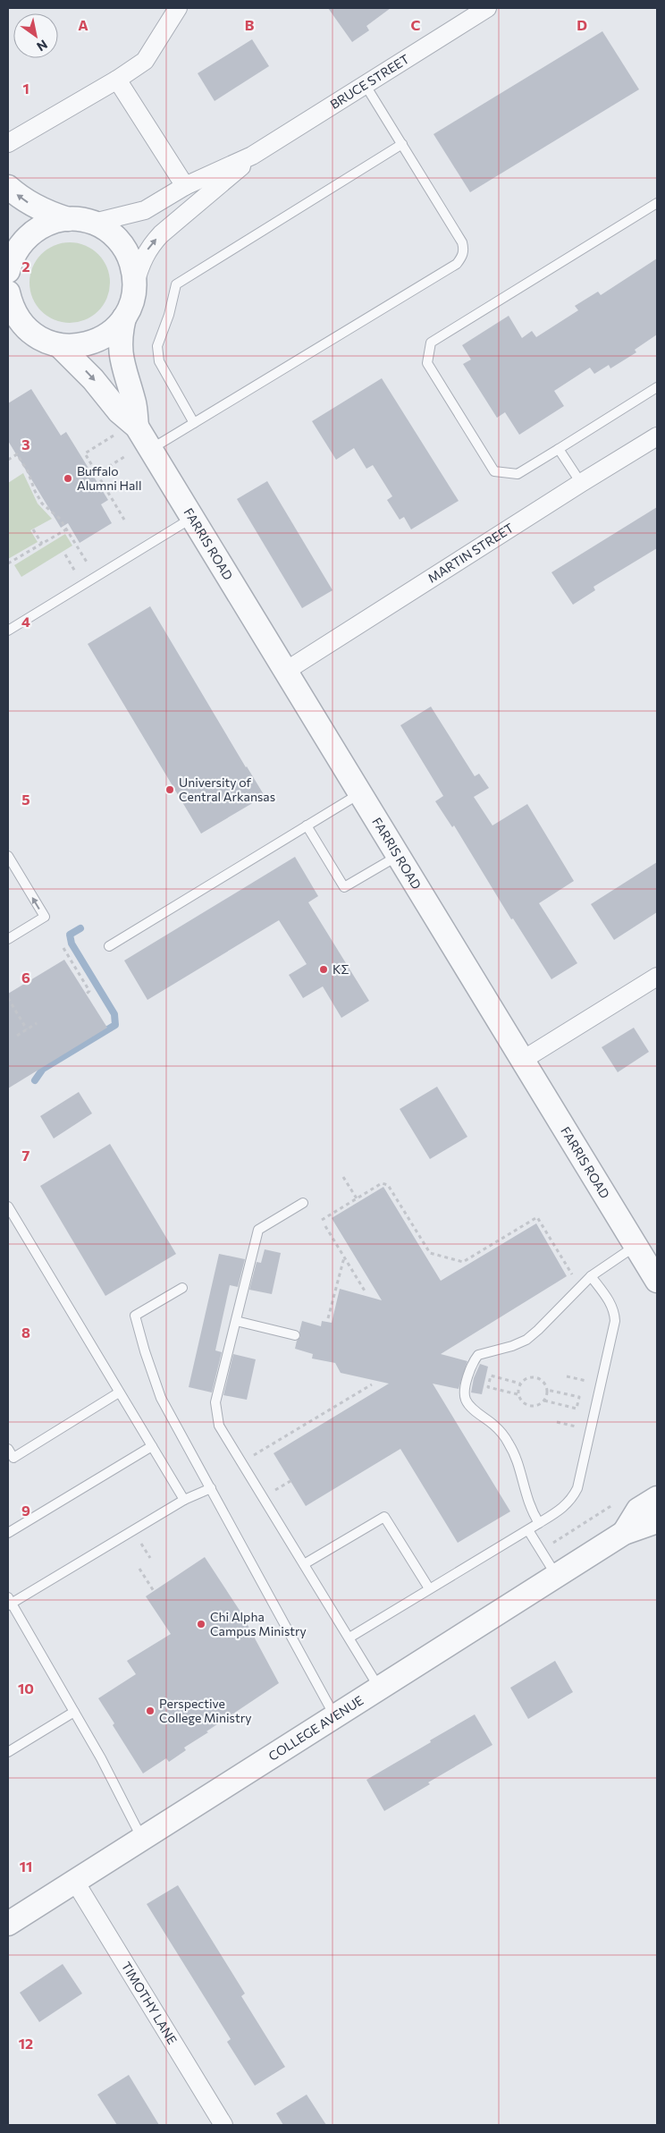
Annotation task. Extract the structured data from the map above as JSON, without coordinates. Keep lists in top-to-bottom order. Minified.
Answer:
{"streets":{"street":["BRUCE STREET","FARRIS ROAD","MARTIN STREET","COLLEGE AVENUE","TIMOTHY LANE"]},"crossings":[["BRUCE STREET","FARRIS ROAD"],["FARRIS ROAD","MARTIN STREET"],["COLLEGE AVENUE","TIMOTHY LANE"]],"places":["Buffalo Alumni Hall","University of Central Arkansas","KΣ","Chi Alpha Campus Ministry","Perspective College Ministry"],"north":"bottom right","grid":{"columns":["A","B","C","D"],"rows":["1","2","3","4","5","6","7","8","9","10","11","12"]}}
